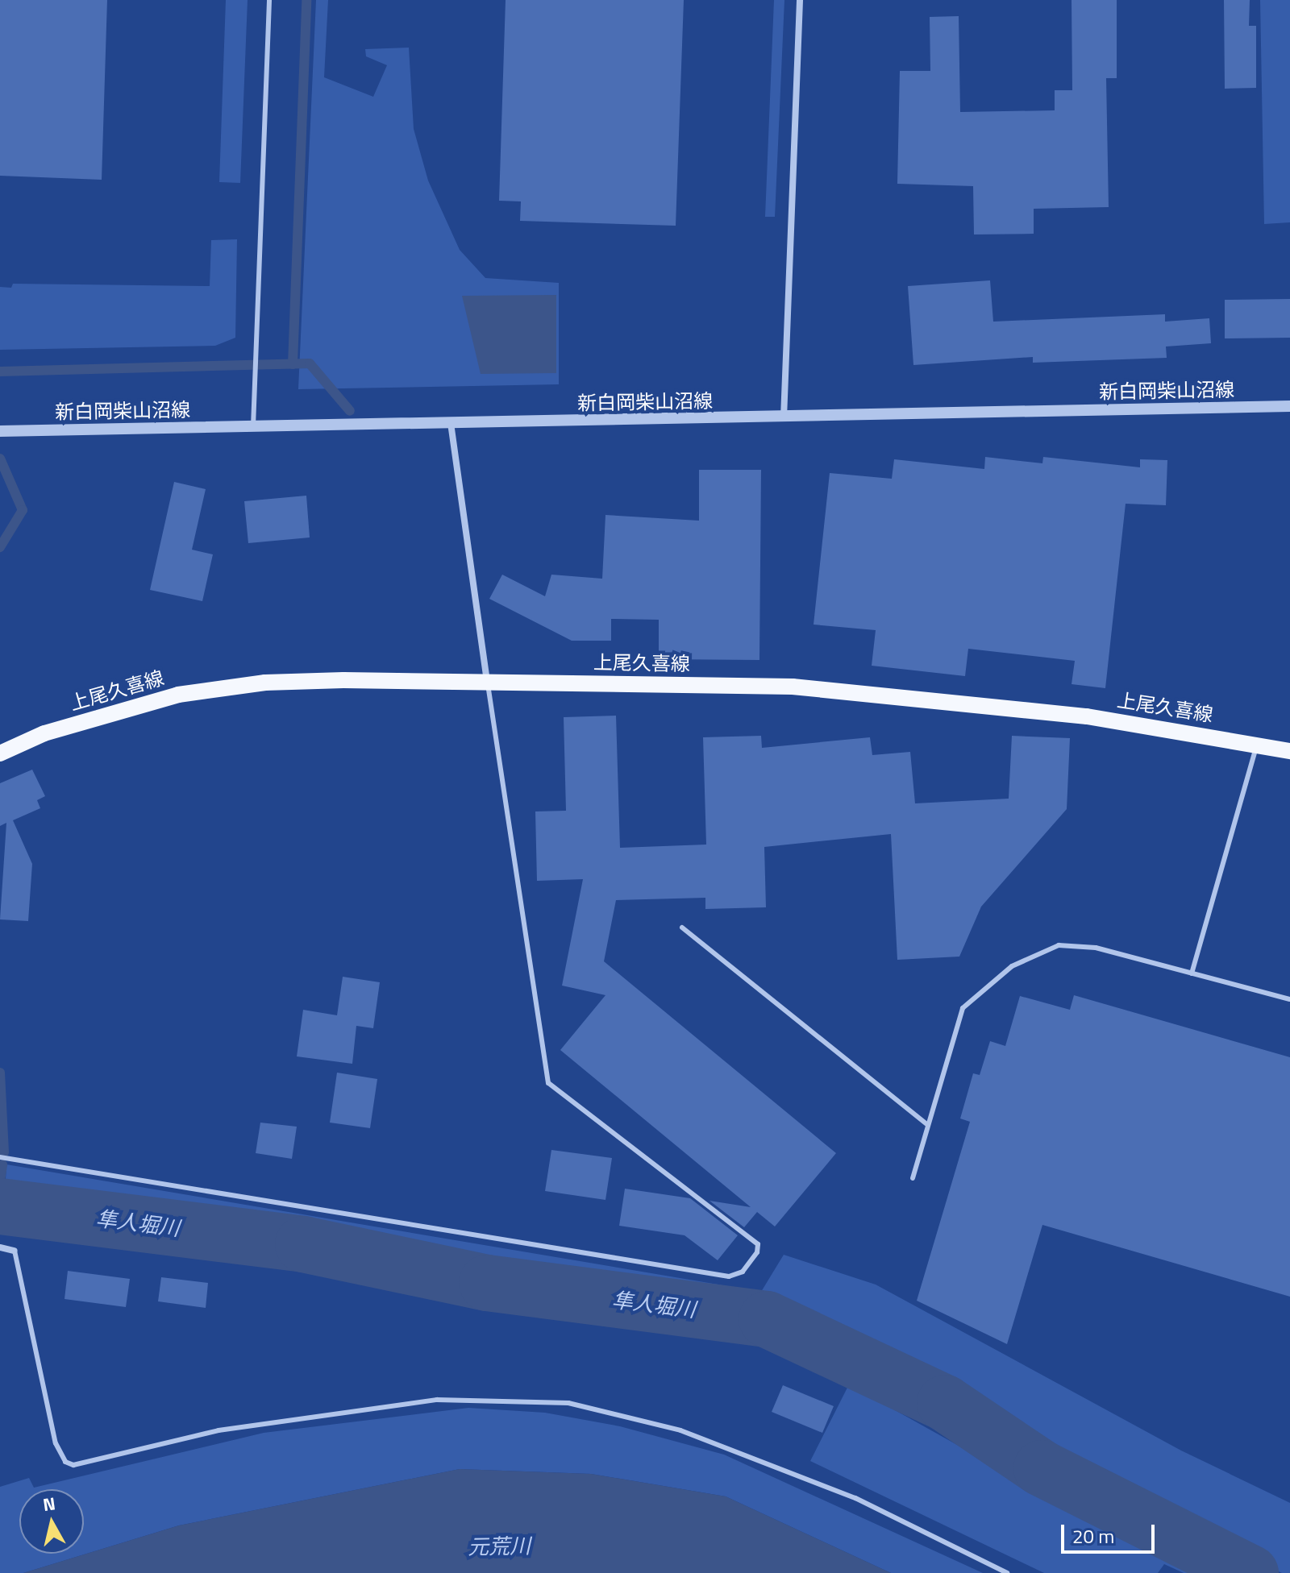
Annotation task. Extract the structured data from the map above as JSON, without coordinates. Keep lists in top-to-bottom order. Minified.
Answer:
{"streets":{"main road":["上尾久喜線"],"street":["新白岡柴山沼線"]},"water":["隼人堀川","元荒川"],"scale_bar":"20 m","north":"top"}
